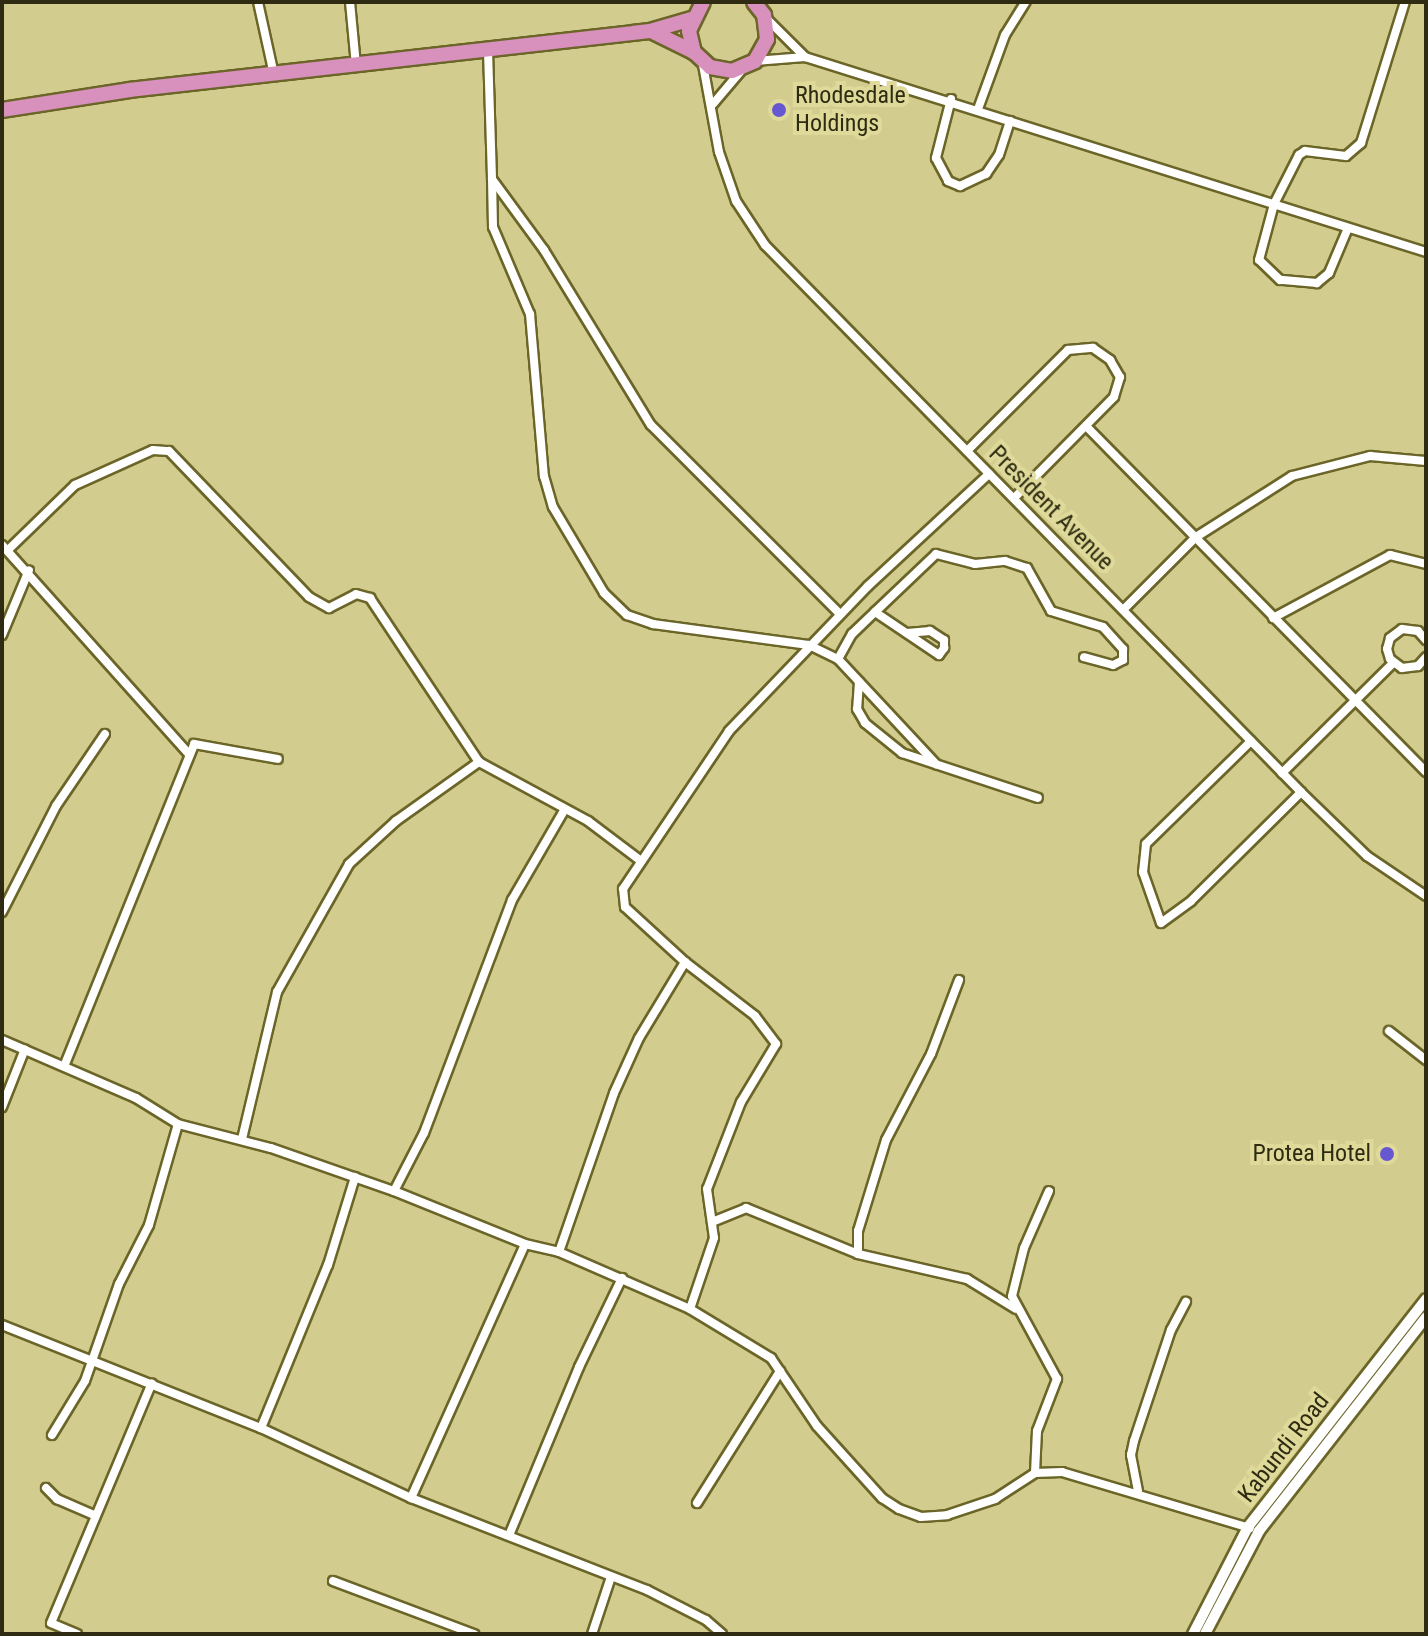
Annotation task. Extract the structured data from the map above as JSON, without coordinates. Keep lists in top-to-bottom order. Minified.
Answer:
{"streets":{"street":["President Avenue","Kabundi Road"]},"places":["Rhodesdale Holdings","Protea Hotel"]}
